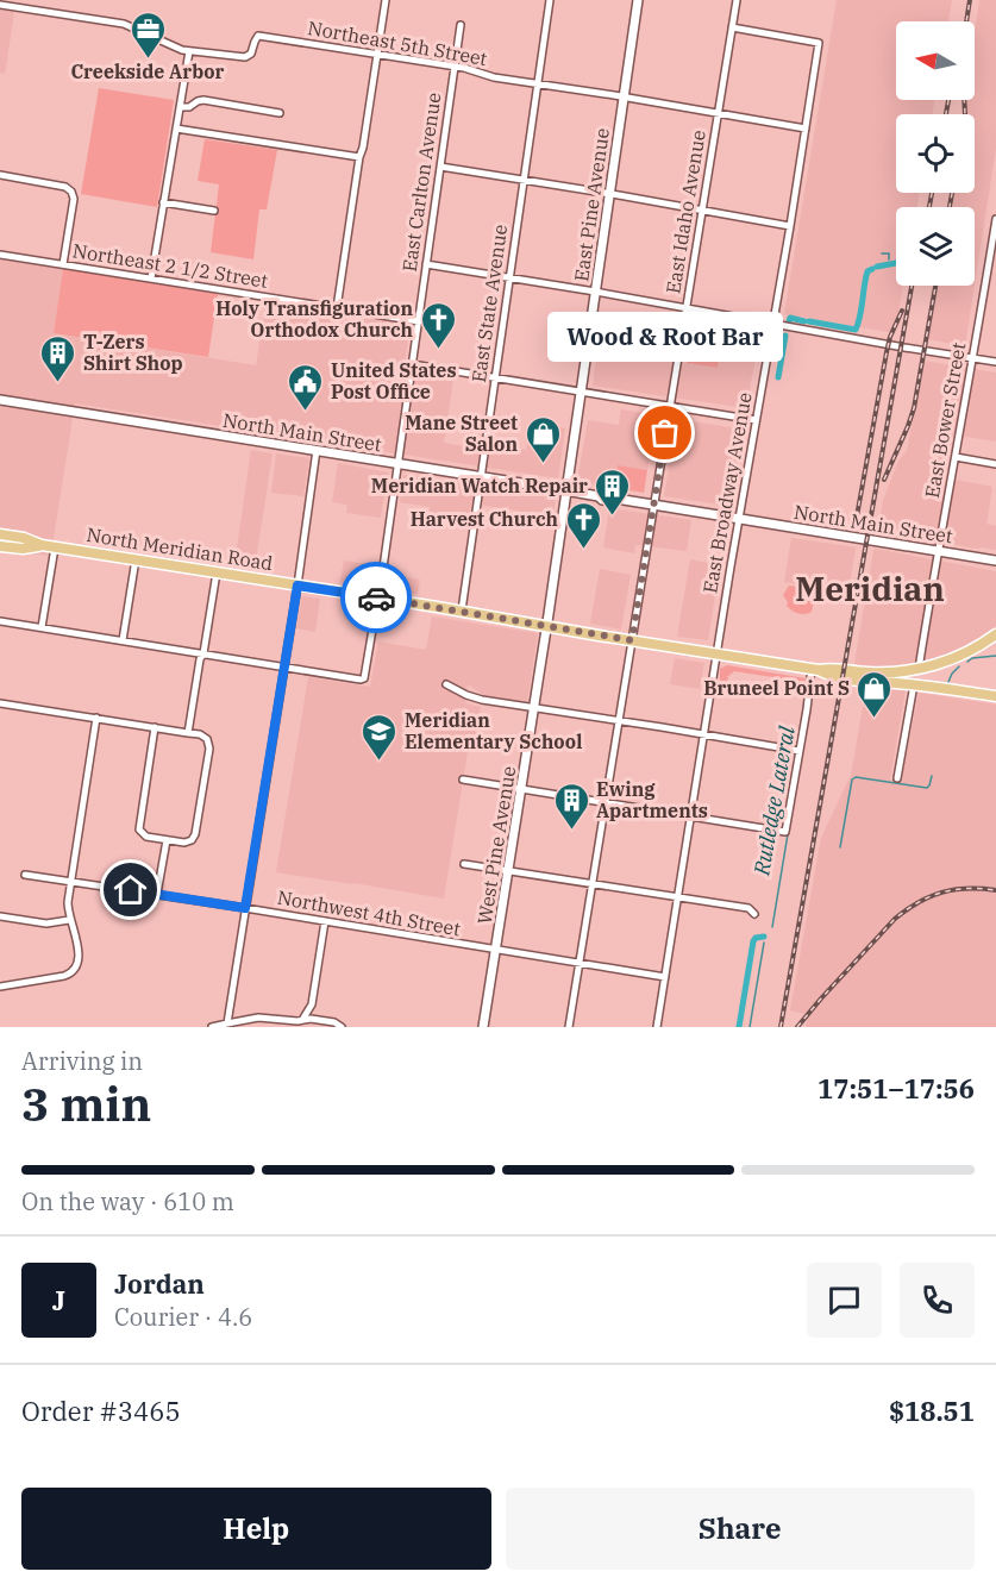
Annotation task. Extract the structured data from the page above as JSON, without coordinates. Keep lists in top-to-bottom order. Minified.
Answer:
{"streets":{"main road":["North Meridian Road"],"street":["Northeast 5th Street","East Carlton Avenue","East Pine Avenue","East Idaho Avenue","Northeast 2 1/2 Street","East State Avenue","East Bower Street","North Main Street","East Broadway Avenue","West Pine Avenue","Northwest 4th Street"]},"crossings":[["Northeast 5th Street","East Carlton Avenue"],["Northeast 5th Street","East Pine Avenue"],["Northeast 5th Street","East Idaho Avenue"],["Northeast 5th Street","East State Avenue"],["Northeast 5th Street","East Broadway Avenue"],["East Carlton Avenue","Northeast 2 1/2 Street"],["East Carlton Avenue","North Main Street"],["East Carlton Avenue","North Meridian Road"],["East Pine Avenue","North Main Street"],["East Pine Avenue","North Meridian Road"],["East Pine Avenue","West Pine Avenue"],["East Idaho Avenue","North Main Street"],["East Idaho Avenue","East Broadway Avenue"],["East Idaho Avenue","North Meridian Road"],["East Idaho Avenue","Northwest 4th Street"],["East State Avenue","North Main Street"],["East State Avenue","North Meridian Road"],["East Bower Street","North Main Street"],["East Bower Street","North Meridian Road"],["North Main Street","East Broadway Avenue"],["East Broadway Avenue","North Meridian Road"],["East Broadway Avenue","Northwest 4th Street"],["North Meridian Road","West Pine Avenue"],["West Pine Avenue","Northwest 4th Street"]],"districts":["Meridian"],"water":["Rutledge Lateral"],"places":{"office":["Creekside Arbor"],"church":["Holy Transfiguration Orthodox Church","Harvest Church"],"building":["T-Zers Shirt Shop","Meridian Watch Repair","Ewing Apartments"],"public building":["United States Post Office"],"other":["Wood & Root Bar"],"shop":["Mane Street Salon","Bruneel Point S"],"school or university":["Meridian Elementary School"]},"north":"left","page":{"bubble":"Wood & Root Bar","heading":["3 min","Arriving in","17:51–17:56"],"panel":["Jordan","Courier · 4.6","Order #3465","$18.51"],"bar":"On the way · 610 m","round":"J","buttons":["Help","Share"]}}
